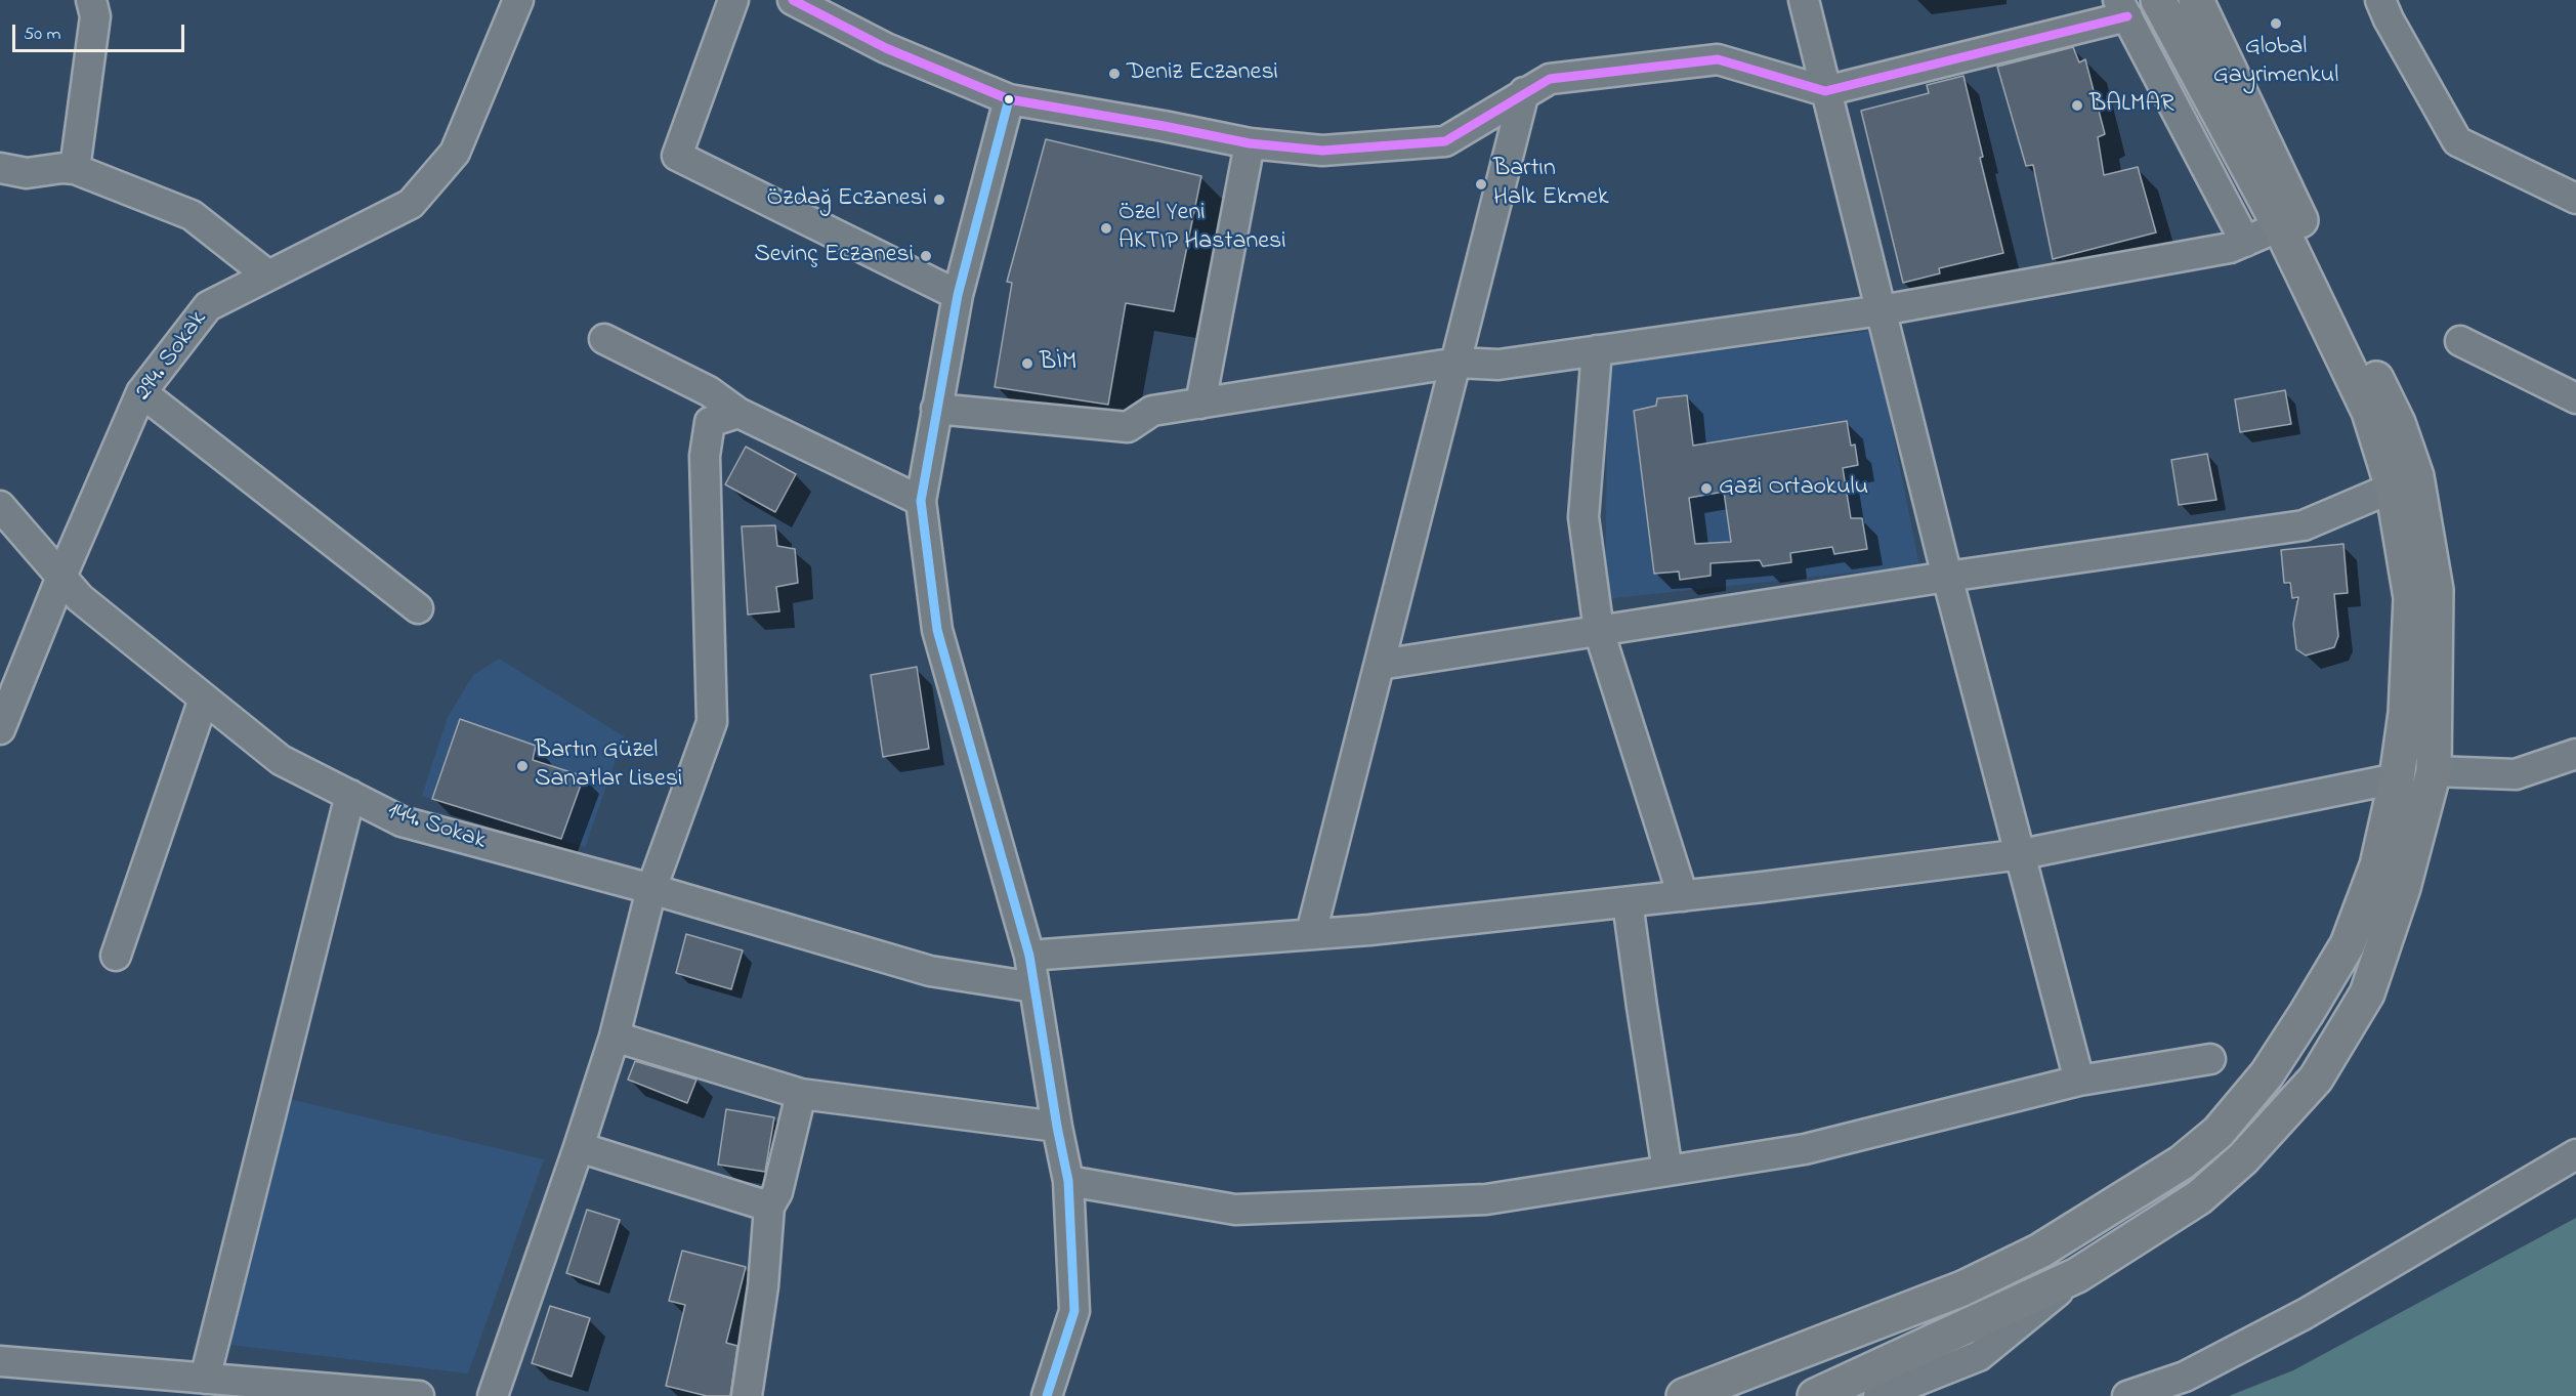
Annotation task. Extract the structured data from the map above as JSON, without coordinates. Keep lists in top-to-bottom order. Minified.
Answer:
{"streets":{"street":["294. Sokak","144. Sokak"]},"crossings":[["294. Sokak","144. Sokak"]],"places":["Global Gayrimenkul","Deniz Eczanesi","BALMAR","Bartın Halk Ekmek","Özdağ Eczanesi","Özel Yeni AKTIP Hastanesi","Sevinç Eczanesi","BİM","Gazi Ortaokulu","Bartın Güzel Sanatlar Lisesi"],"scale_bar":"50 m"}
